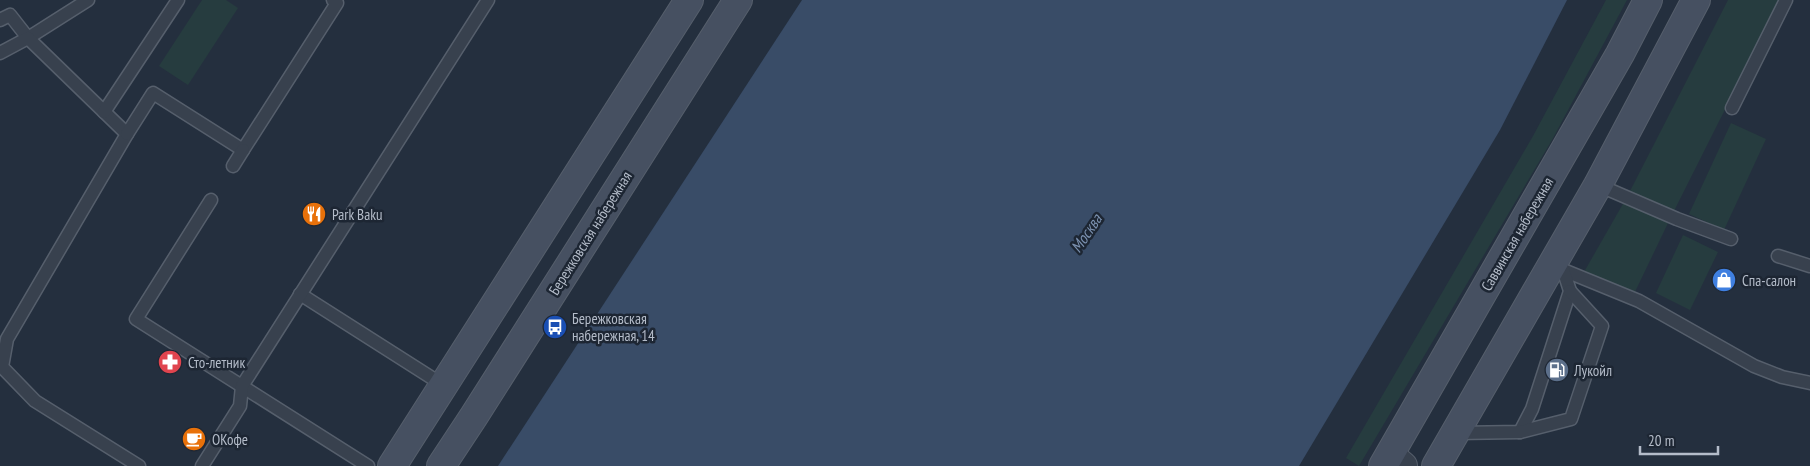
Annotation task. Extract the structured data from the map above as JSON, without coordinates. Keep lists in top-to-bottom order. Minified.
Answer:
{"streets":{"main road":["Бережковская набережная","Саввинская набережная"]},"water":["Москва"],"places":{"restaurant":["Park Baku"],"shop":["Спа-салон"],"bus stop":["Бережковская набережная, 14"],"pharmacy":["Сто-летник"],"fuel station":["Лукойл"],"cafe":["ОКофе"]},"scale_bar":"20 m"}
